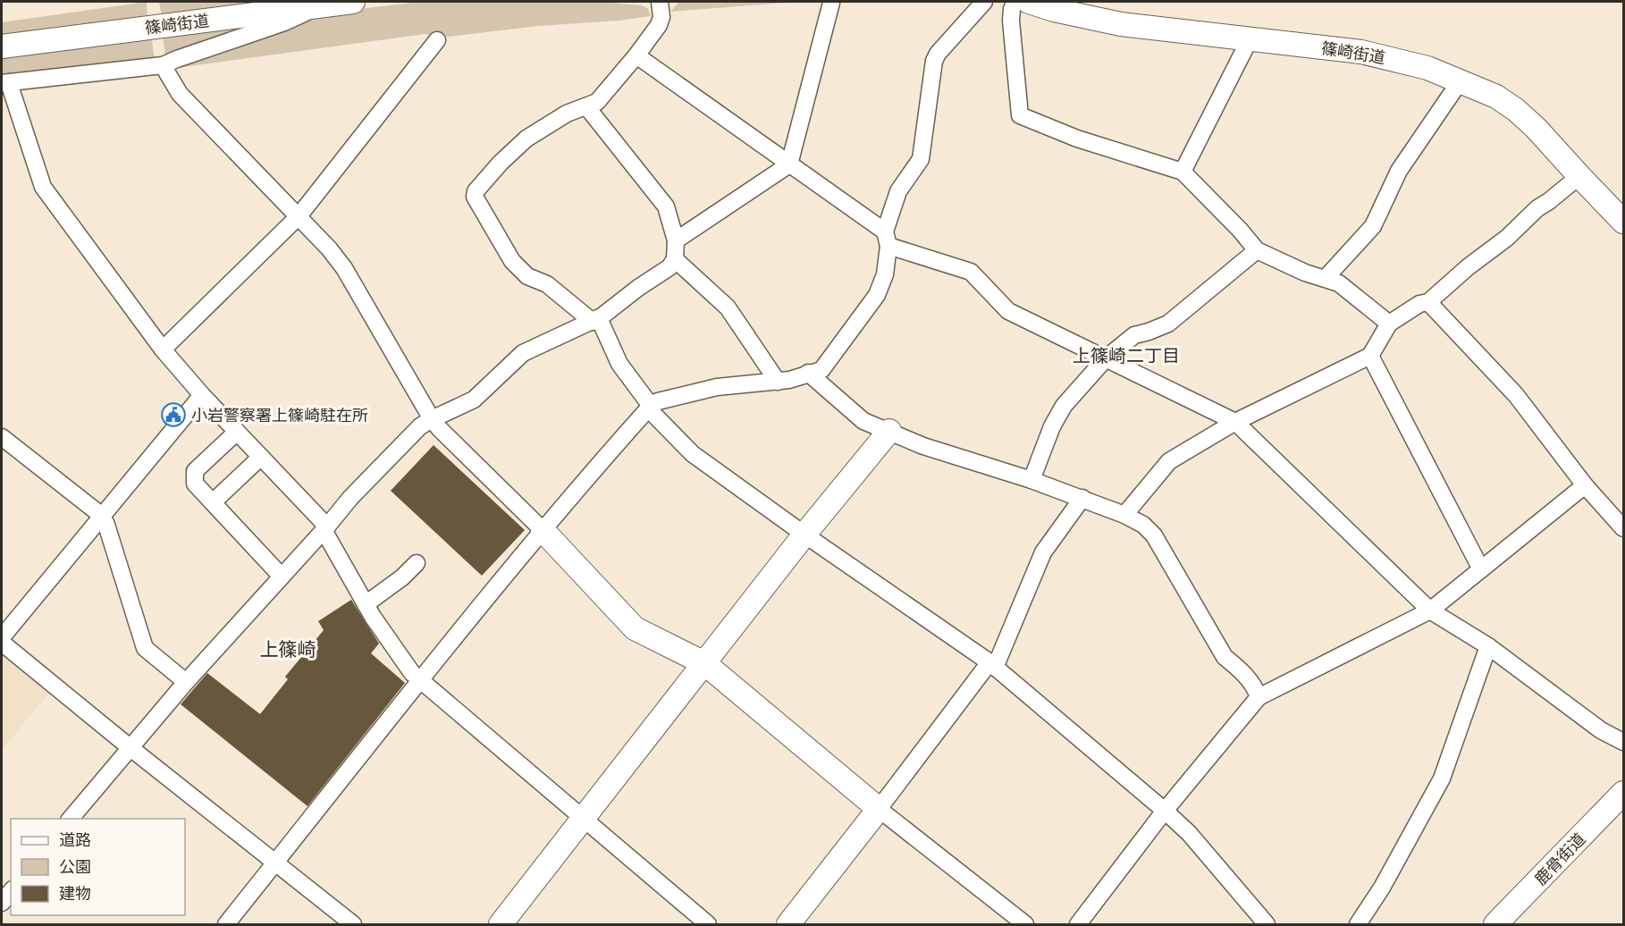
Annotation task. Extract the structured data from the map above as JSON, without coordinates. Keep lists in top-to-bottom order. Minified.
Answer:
{"streets":{"street":["篠崎街道","鹿骨街道"]},"districts":["上篠崎二丁目","上篠崎"],"places":{"public building":["小岩警察署上篠崎駐在所"]},"legend":["道路","公園","建物"]}
